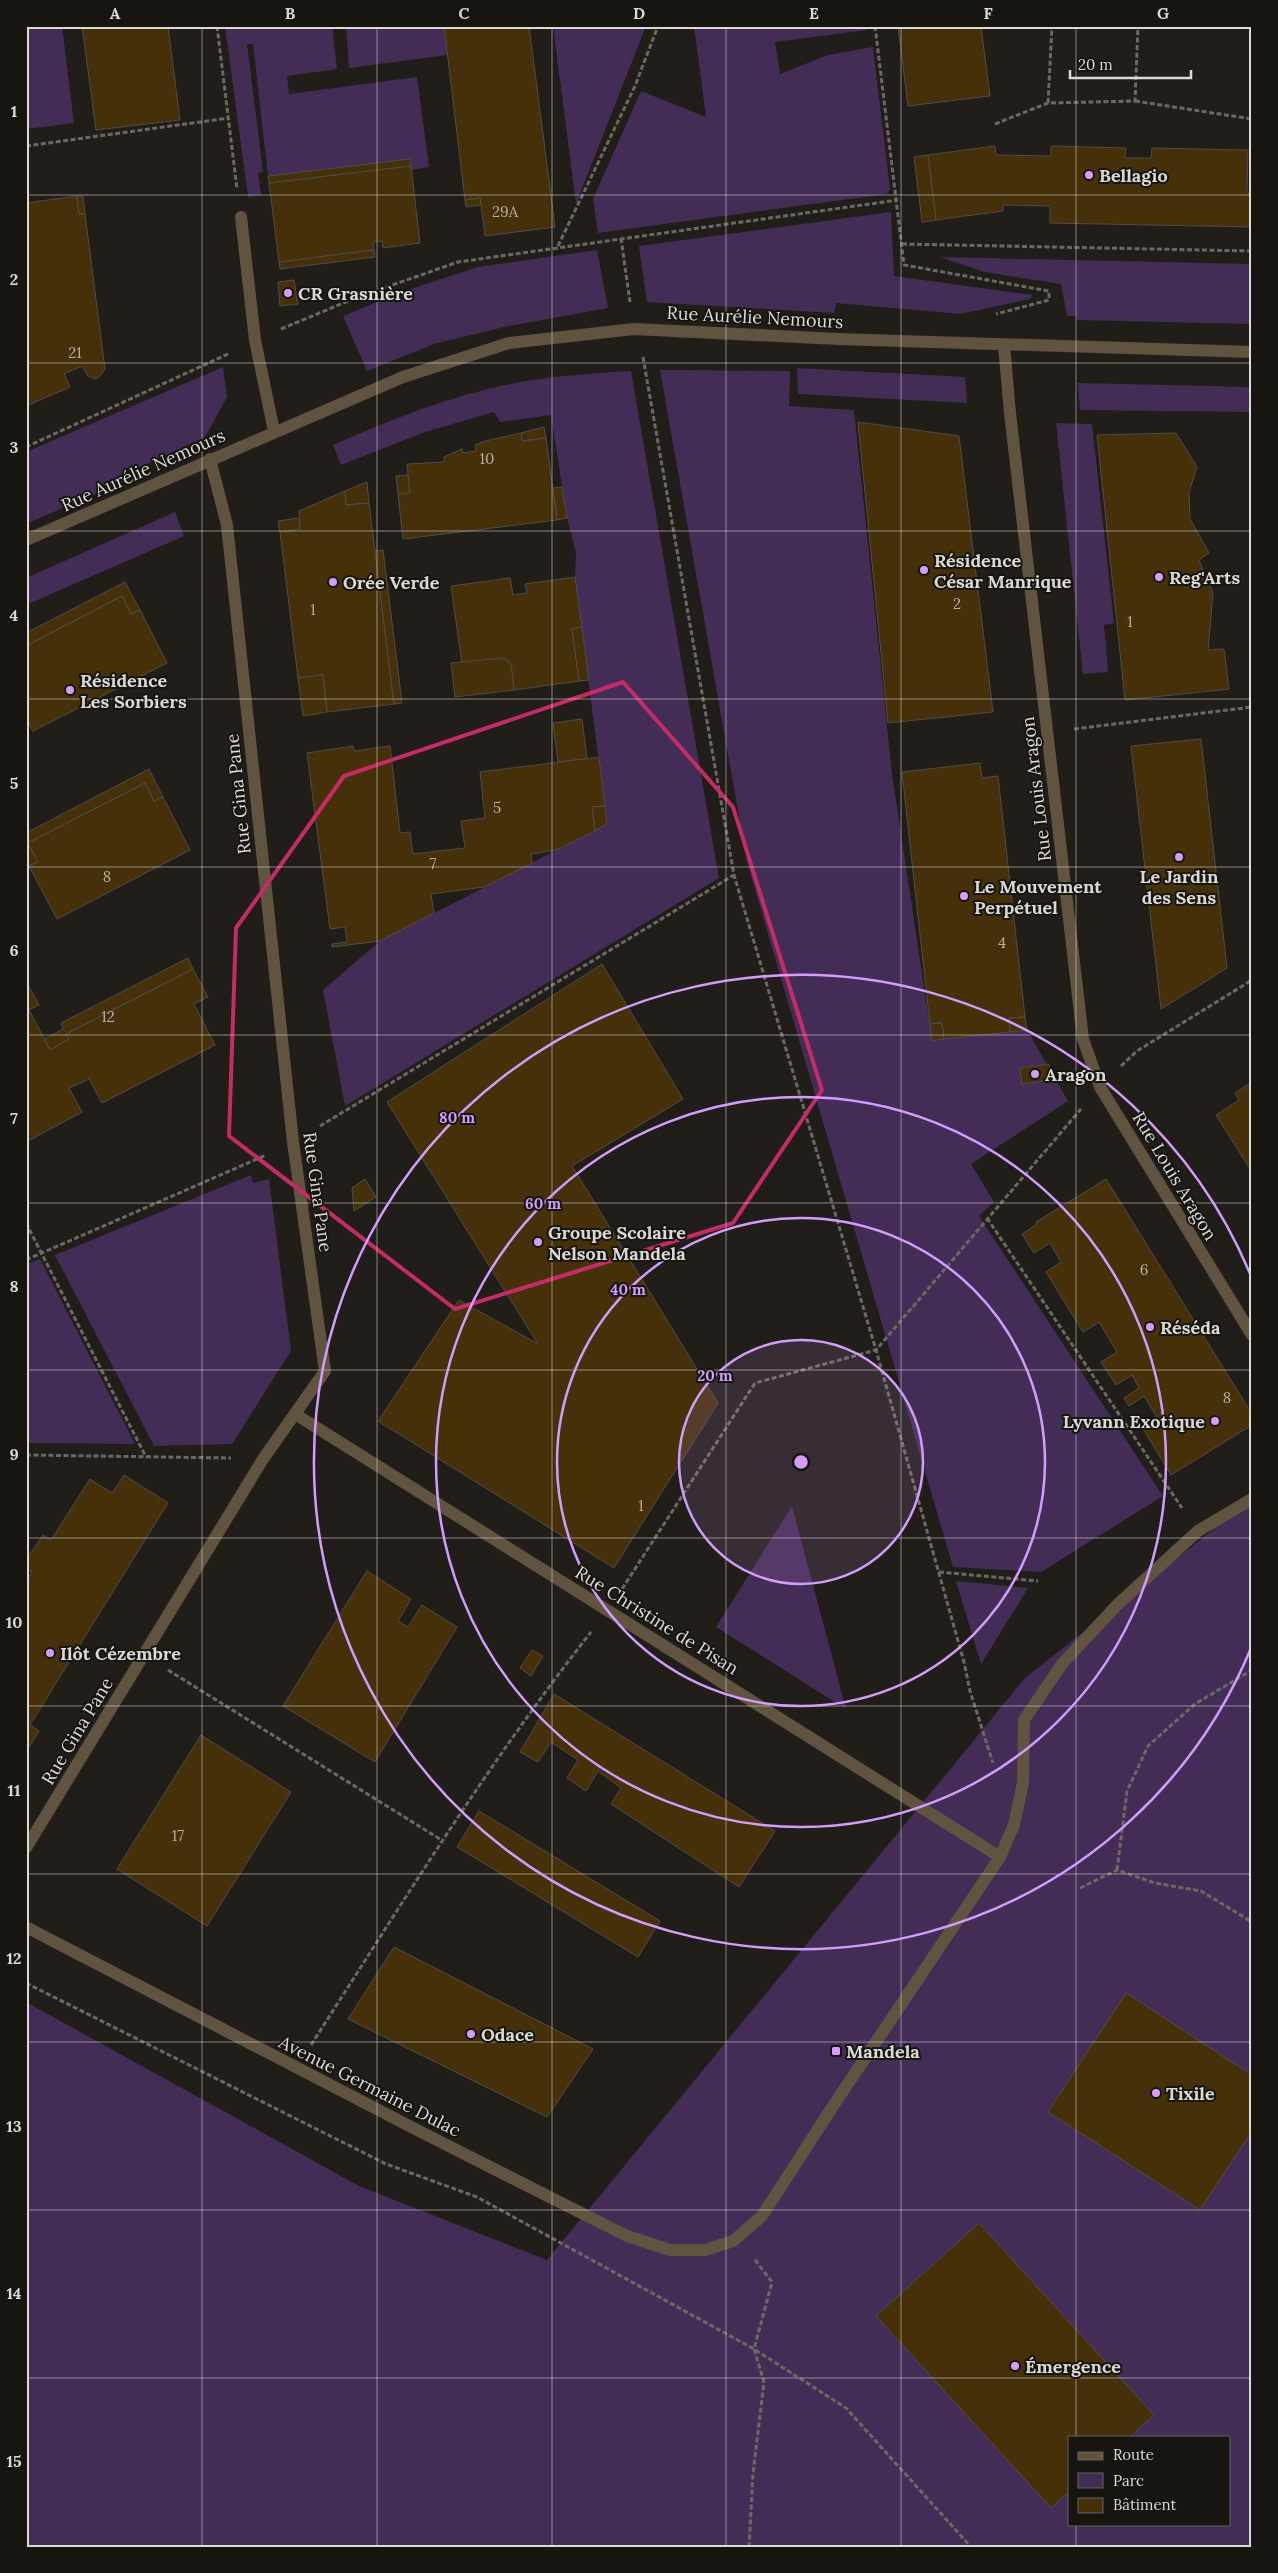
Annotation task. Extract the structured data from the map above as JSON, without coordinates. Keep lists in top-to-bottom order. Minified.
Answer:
{"streets":{"street":["Rue Aurélie Nemours","Rue Louis Aragon","Rue Gina Pane","Rue Christine de Pisan","Avenue Germaine Dulac"]},"crossings":[["Rue Aurélie Nemours","Rue Louis Aragon"],["Rue Aurélie Nemours","Rue Gina Pane"],["Rue Gina Pane","Rue Christine de Pisan"],["Rue Christine de Pisan","Avenue Germaine Dulac"]],"places":{"other":["Bellagio","CR Grasnière","Résidence César Manrique","Reg'Arts","Orée Verde","Résidence Les Sorbiers","Le Jardin des Sens","Le Mouvement Perpétuel","Aragon","Groupe Scolaire Nelson Mandela","Réséda","Lyvann Exotique","Ilôt Cézembre","Odace","Tixile","Émergence"],"transit":["Mandela"]},"house_numbers":["29A","21","10","2","1","1","5","7","8","4","12","6","8","1","17"],"legend":["Route","Parc","Bâtiment"],"scale_bar":"20 m","grid":{"columns":["A","B","C","D","E","F","G"],"rows":["1","2","3","4","5","6","7","8","9","10","11","12","13","14","15"]},"rings":["80 m","60 m","40 m","20 m"]}
